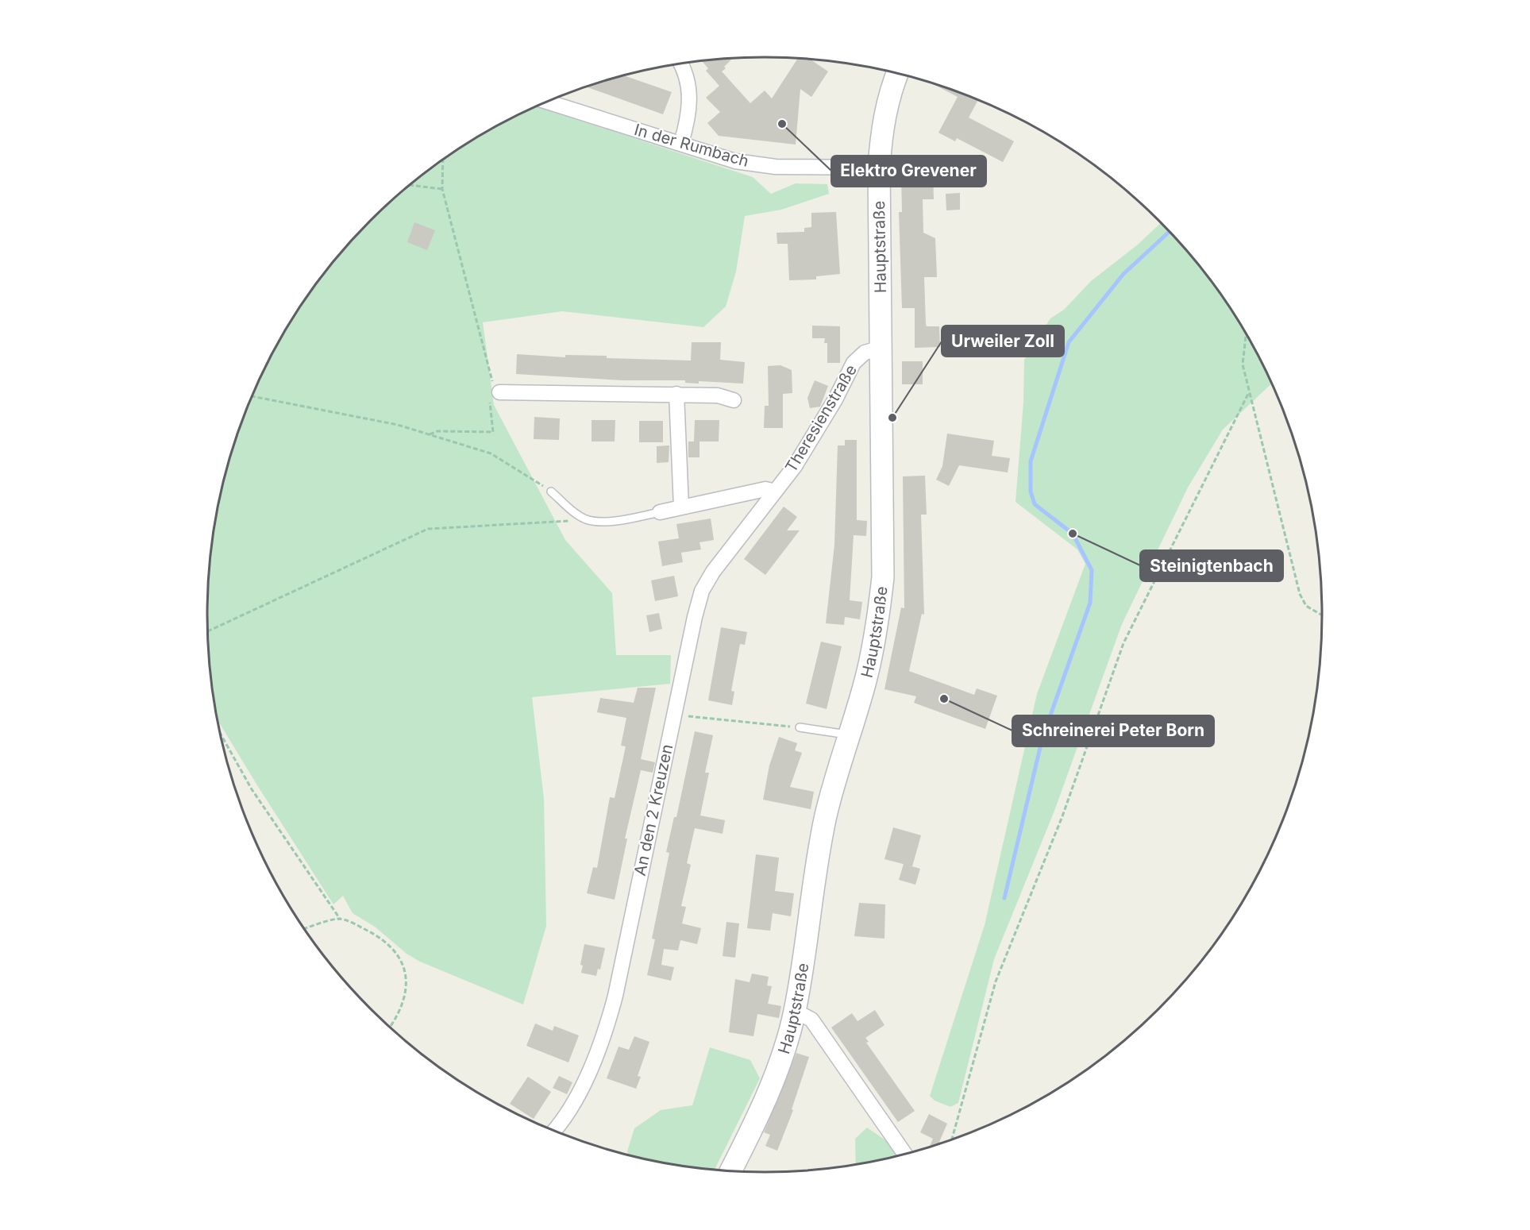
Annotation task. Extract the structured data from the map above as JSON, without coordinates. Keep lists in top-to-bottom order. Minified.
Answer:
{"streets":{"main road":["Hauptstraße"],"street":["In der Rumbach","Theresienstraße","An den 2 Kreuzen"]},"crossings":[["In der Rumbach","Hauptstraße"],["Hauptstraße","Theresienstraße"],["Theresienstraße","An den 2 Kreuzen"]],"places":["Elektro Grevener","Urweiler Zoll","Steinigtenbach","Schreinerei Peter Born"]}
